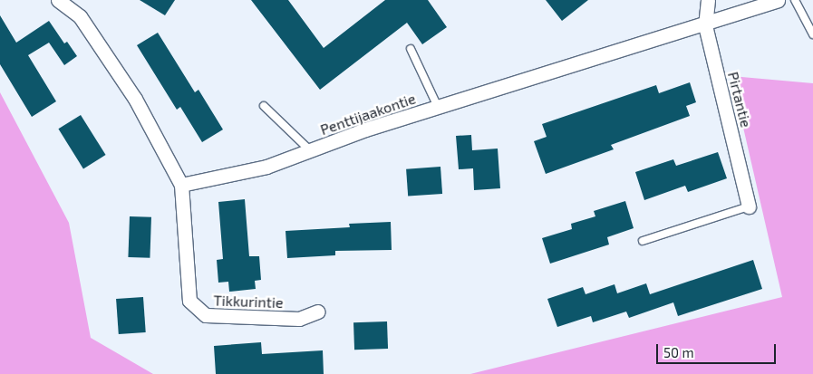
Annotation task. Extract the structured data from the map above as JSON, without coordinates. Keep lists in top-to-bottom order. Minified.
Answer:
{"streets":{"street":["Pirtantie","Penttijaakontie","Tikkurintie"]},"crossings":[["Pirtantie","Penttijaakontie"],["Penttijaakontie","Tikkurintie"]],"scale_bar":"50 m"}
